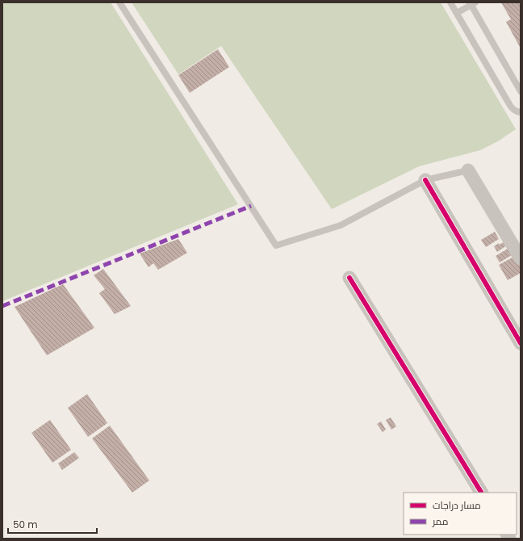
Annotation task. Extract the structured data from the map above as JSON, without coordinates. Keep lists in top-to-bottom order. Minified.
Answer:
{"legend":["مسار دراجات","ممر"],"scale_bar":"50 m"}
